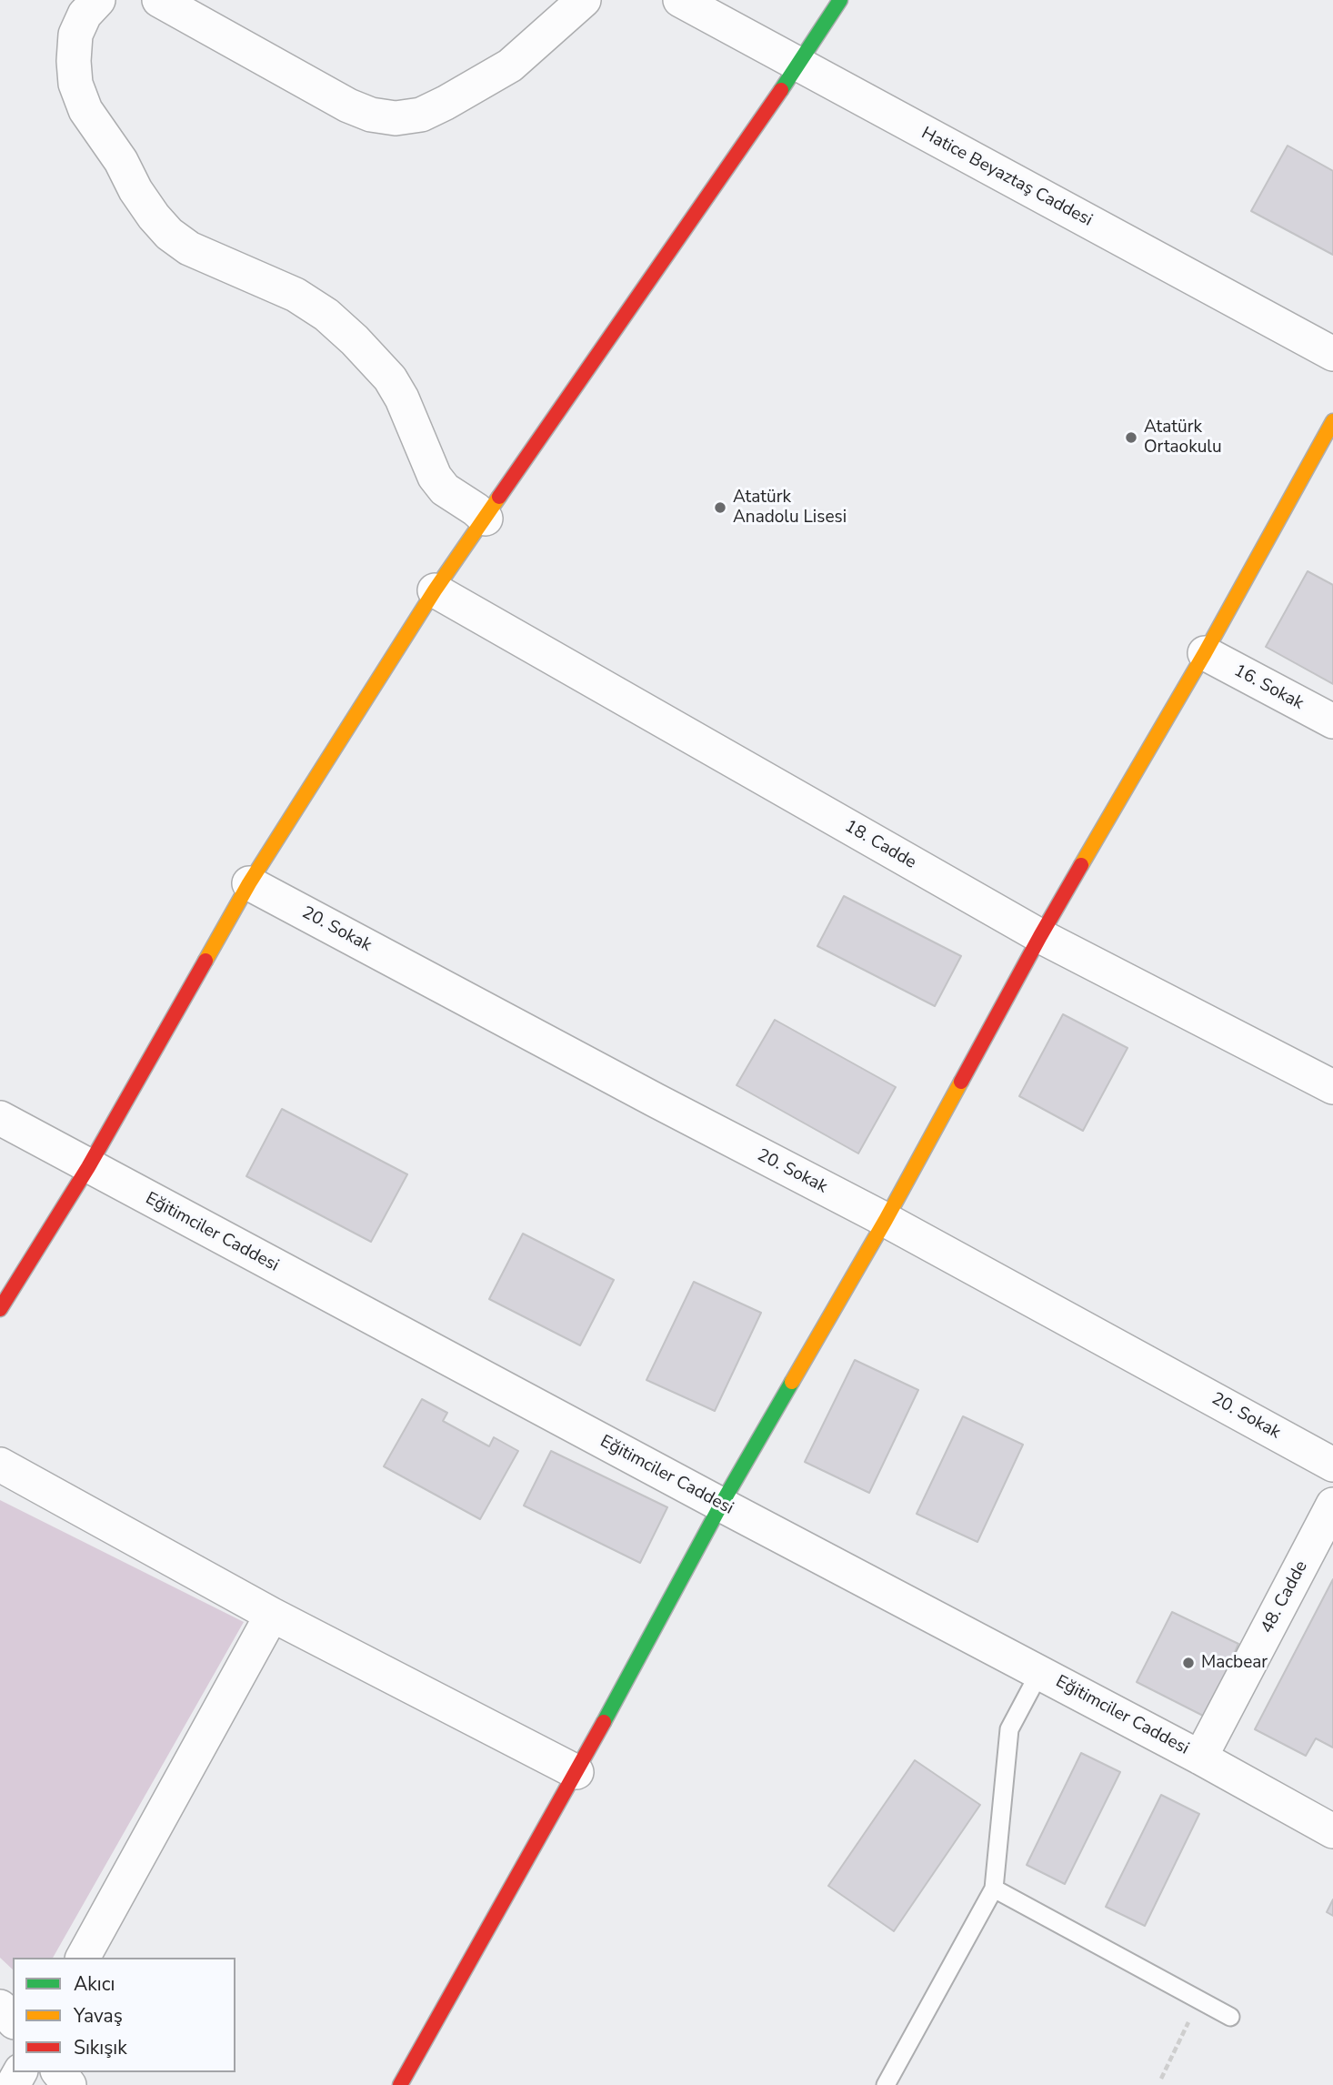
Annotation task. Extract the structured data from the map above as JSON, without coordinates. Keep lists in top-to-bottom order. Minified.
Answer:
{"streets":{"street":["Hatice Beyaztaş Caddesi","16. Sokak","18. Cadde","20. Sokak","Eğitimciler Caddesi","48. Cadde"]},"crossings":[["Eğitimciler Caddesi","48. Cadde"]],"places":["Atatürk Ortaokulu","Atatürk Anadolu Lisesi","Macbear"],"legend":["Akıcı","Yavaş","Sıkışık"]}
